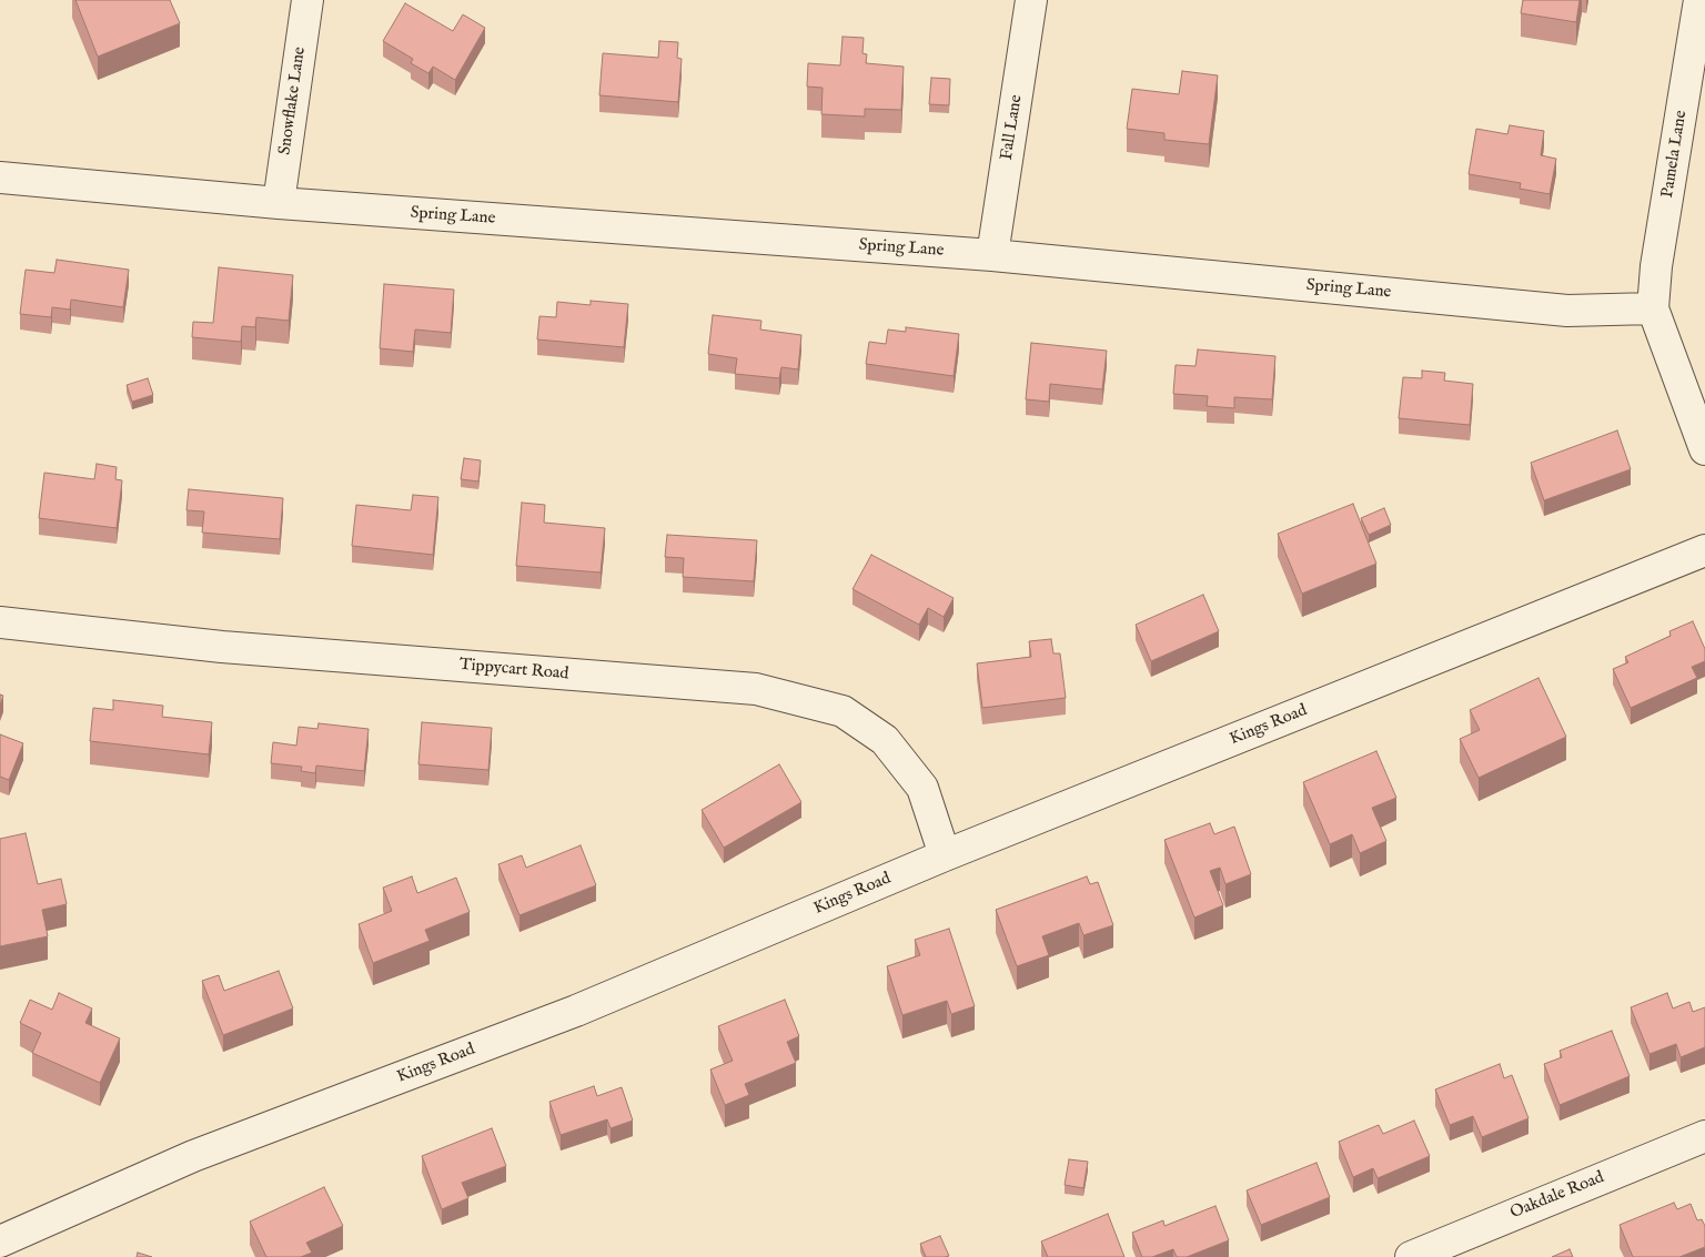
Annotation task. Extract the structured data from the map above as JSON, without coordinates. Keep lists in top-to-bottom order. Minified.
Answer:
{"streets":{"street":["Snowflake Lane","Fall Lane","Pamela Lane","Spring Lane","Tippycart Road","Kings Road","Oakdale Road"]},"crossings":[["Snowflake Lane","Spring Lane"],["Fall Lane","Spring Lane"],["Pamela Lane","Spring Lane"],["Tippycart Road","Kings Road"]]}
